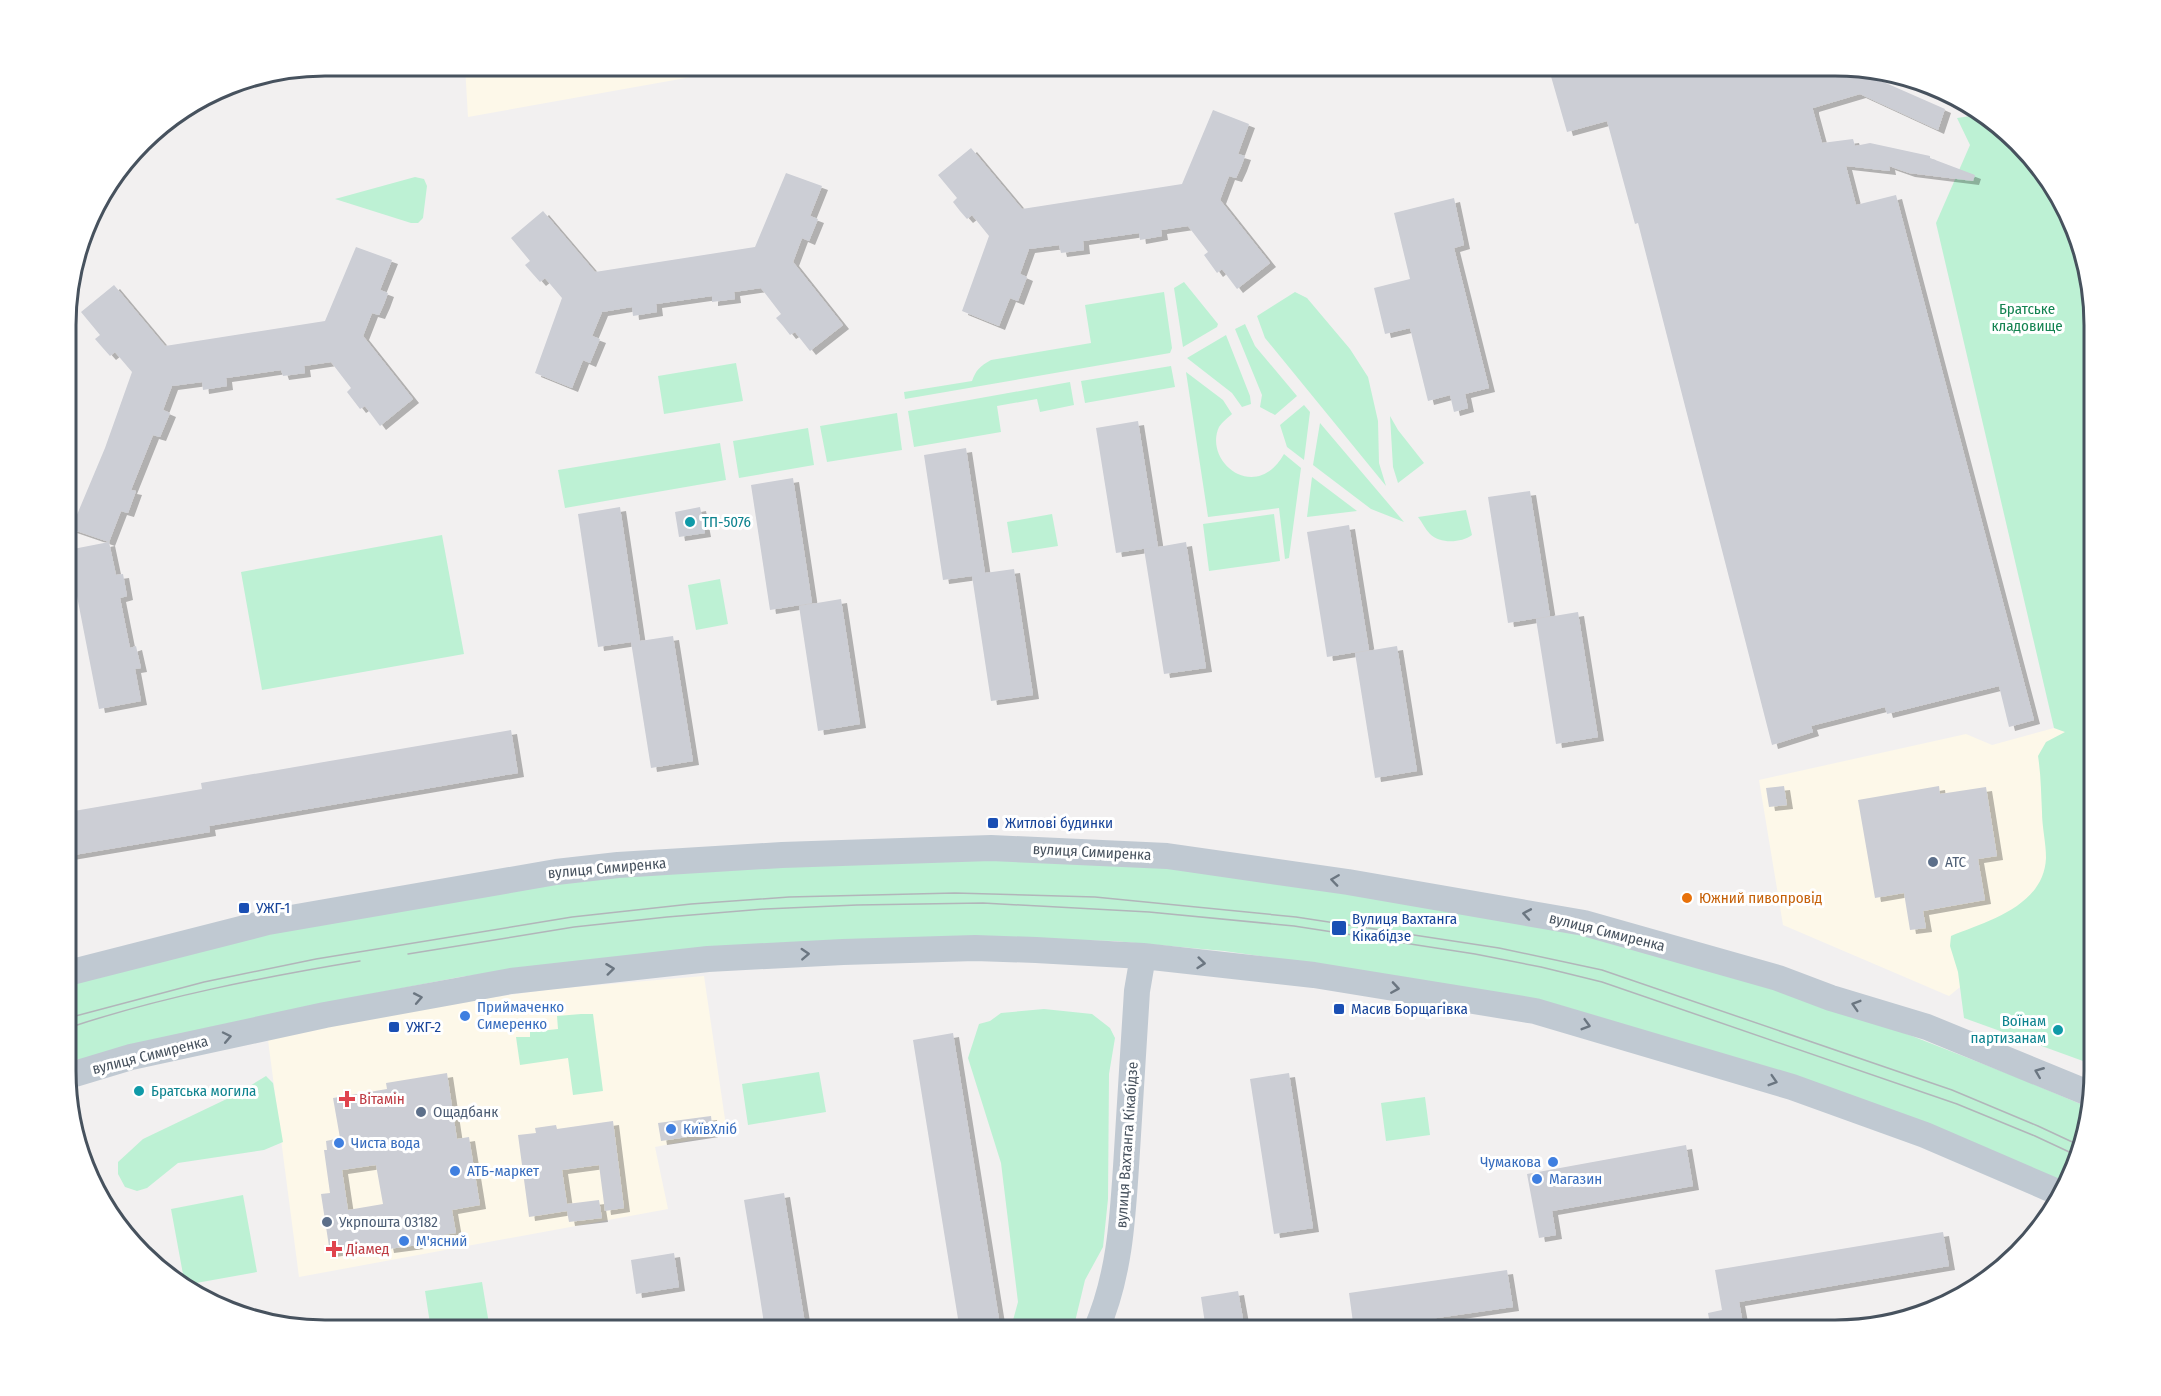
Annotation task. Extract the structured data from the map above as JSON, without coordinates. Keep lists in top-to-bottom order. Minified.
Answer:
{"streets":{"street":["вулиця Симиренка","вулиця Вахтанга Кікабідзе"]},"crossings":[["вулиця Симиренка","вулиця Вахтанга Кікабідзе"]],"parks":["Братське кладовище"],"places":{"other":["ТП-5076","АТС","Южний пивопровід","Приймаченко Симеренко","Воїнам партизанам","Братська могила","Ощадбанк","КиївХліб","Чиста вода","Чумакова","АТБ-маркет","Магазин","Укрпошта 03182","М'ясний"],"transit":["Житлові будинки","УЖГ-1","Вулиця Вахтанга Кікабідзе","Масив Борщагівка","УЖГ-2"],"health":["Вітамін","Діамед"]}}
